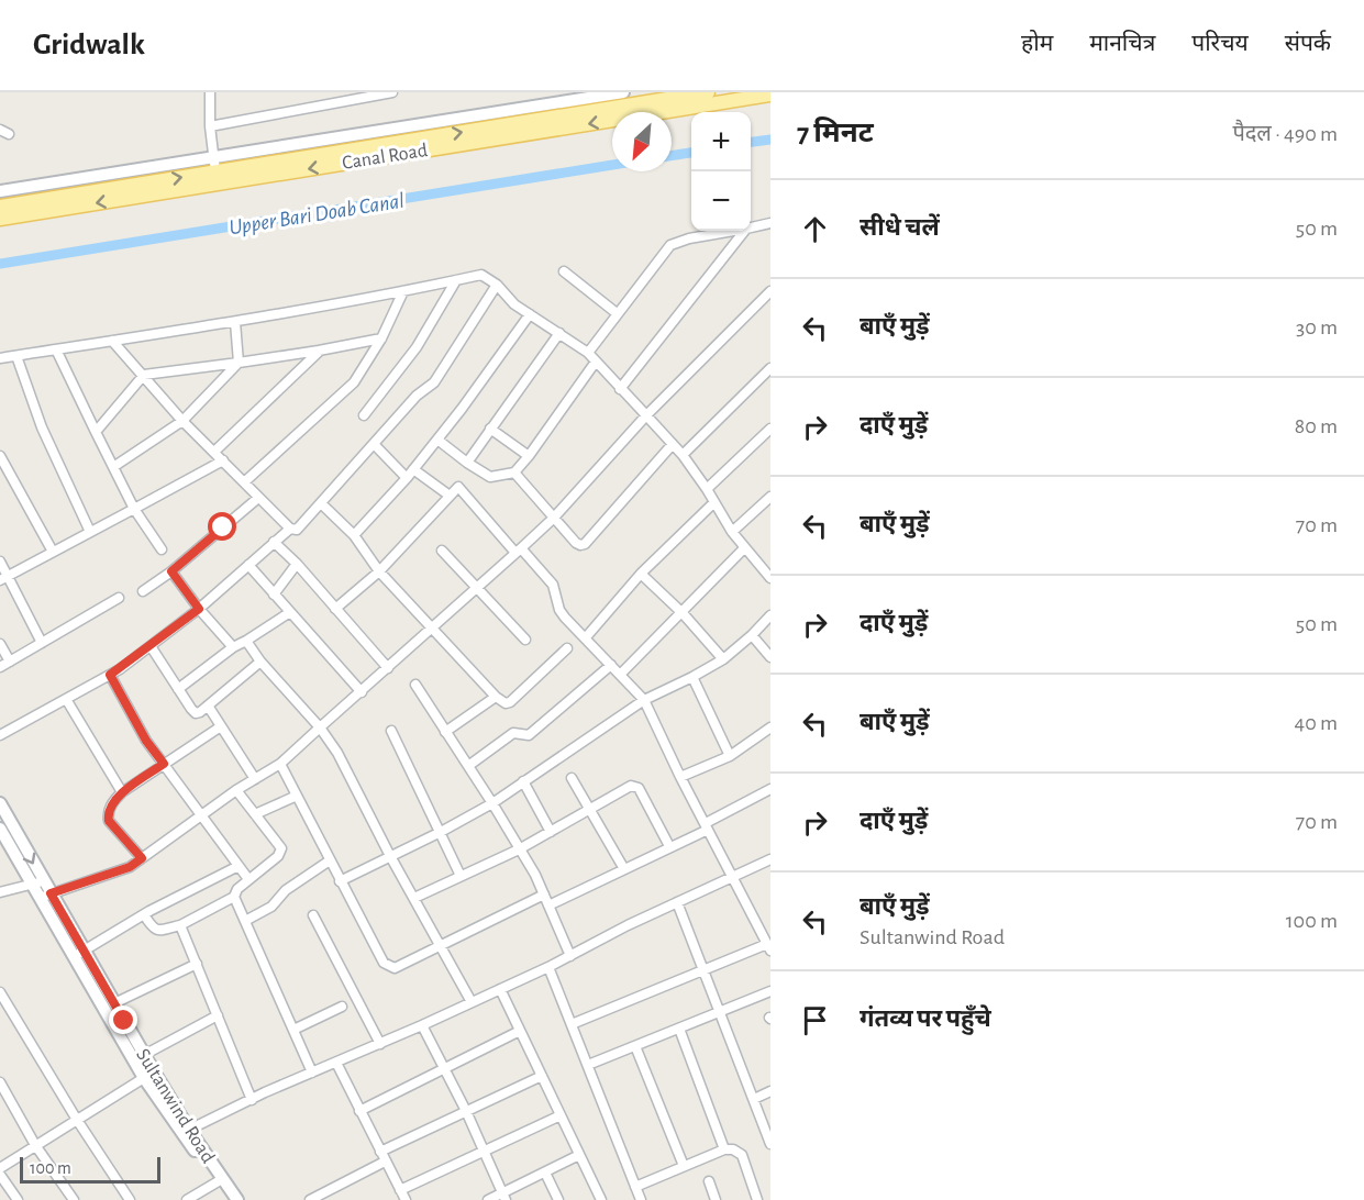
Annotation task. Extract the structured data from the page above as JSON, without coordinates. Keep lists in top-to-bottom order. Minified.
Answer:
{"streets":{"main road":["Canal Road","Sultanwind Road"]},"water":["Upper Bari Doab Canal"],"scale_bar":"100 m","north":"bottom left","page":{"header":"Gridwalk","nav":["होम","मानचित्र","परिचय","संपर्क"],"heading":["7 मिनट","पैदल · 490 m"],"map_buttons":["+","−"],"list":[["सीधे चलें","50 m"],["बाएँ मुड़ें","30 m"],["दाएँ मुड़ें","80 m"],["बाएँ मुड़ें","70 m"],["दाएँ मुड़ें","50 m"],["बाएँ मुड़ें","40 m"],["दाएँ मुड़ें","70 m"],["बाएँ मुड़ें","Sultanwind Road","100 m"],"गंतव्य पर पहुँचे"],"scale":"100 m"}}
